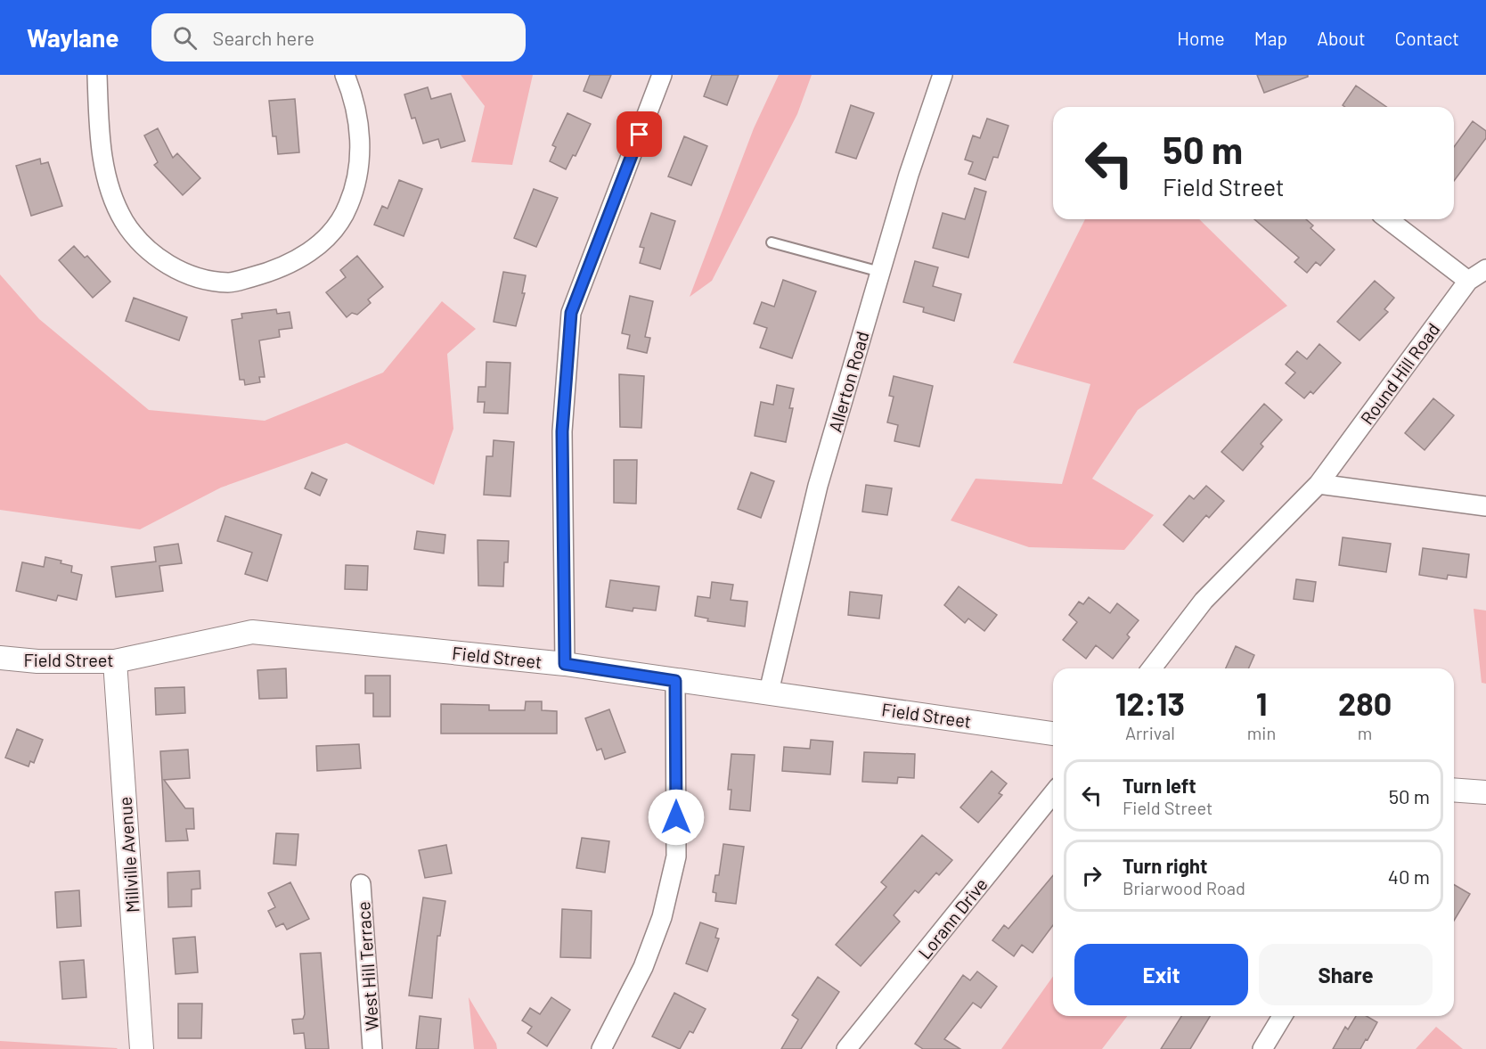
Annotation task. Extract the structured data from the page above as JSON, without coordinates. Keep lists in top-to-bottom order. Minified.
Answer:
{"streets":{"street":["Round Hill Road","Allerton Road","Field Street","Millville Avenue","Lorann Drive","West Hill Terrace"]},"crossings":[["Allerton Road","Field Street"],["Field Street","Millville Avenue"]],"page":{"header":"Waylane","search":"Search here","nav":["Home","Map","About","Contact"],"turn":["50 m","Field Street"],"eta":["12:13","Arrival","1","min","280","m"],"list":[{"name":"Turn left","note":"Field Street","value":"50 m"},{"name":"Turn right","note":"Briarwood Road","value":"40 m"}],"buttons":["Exit","Share"]}}
